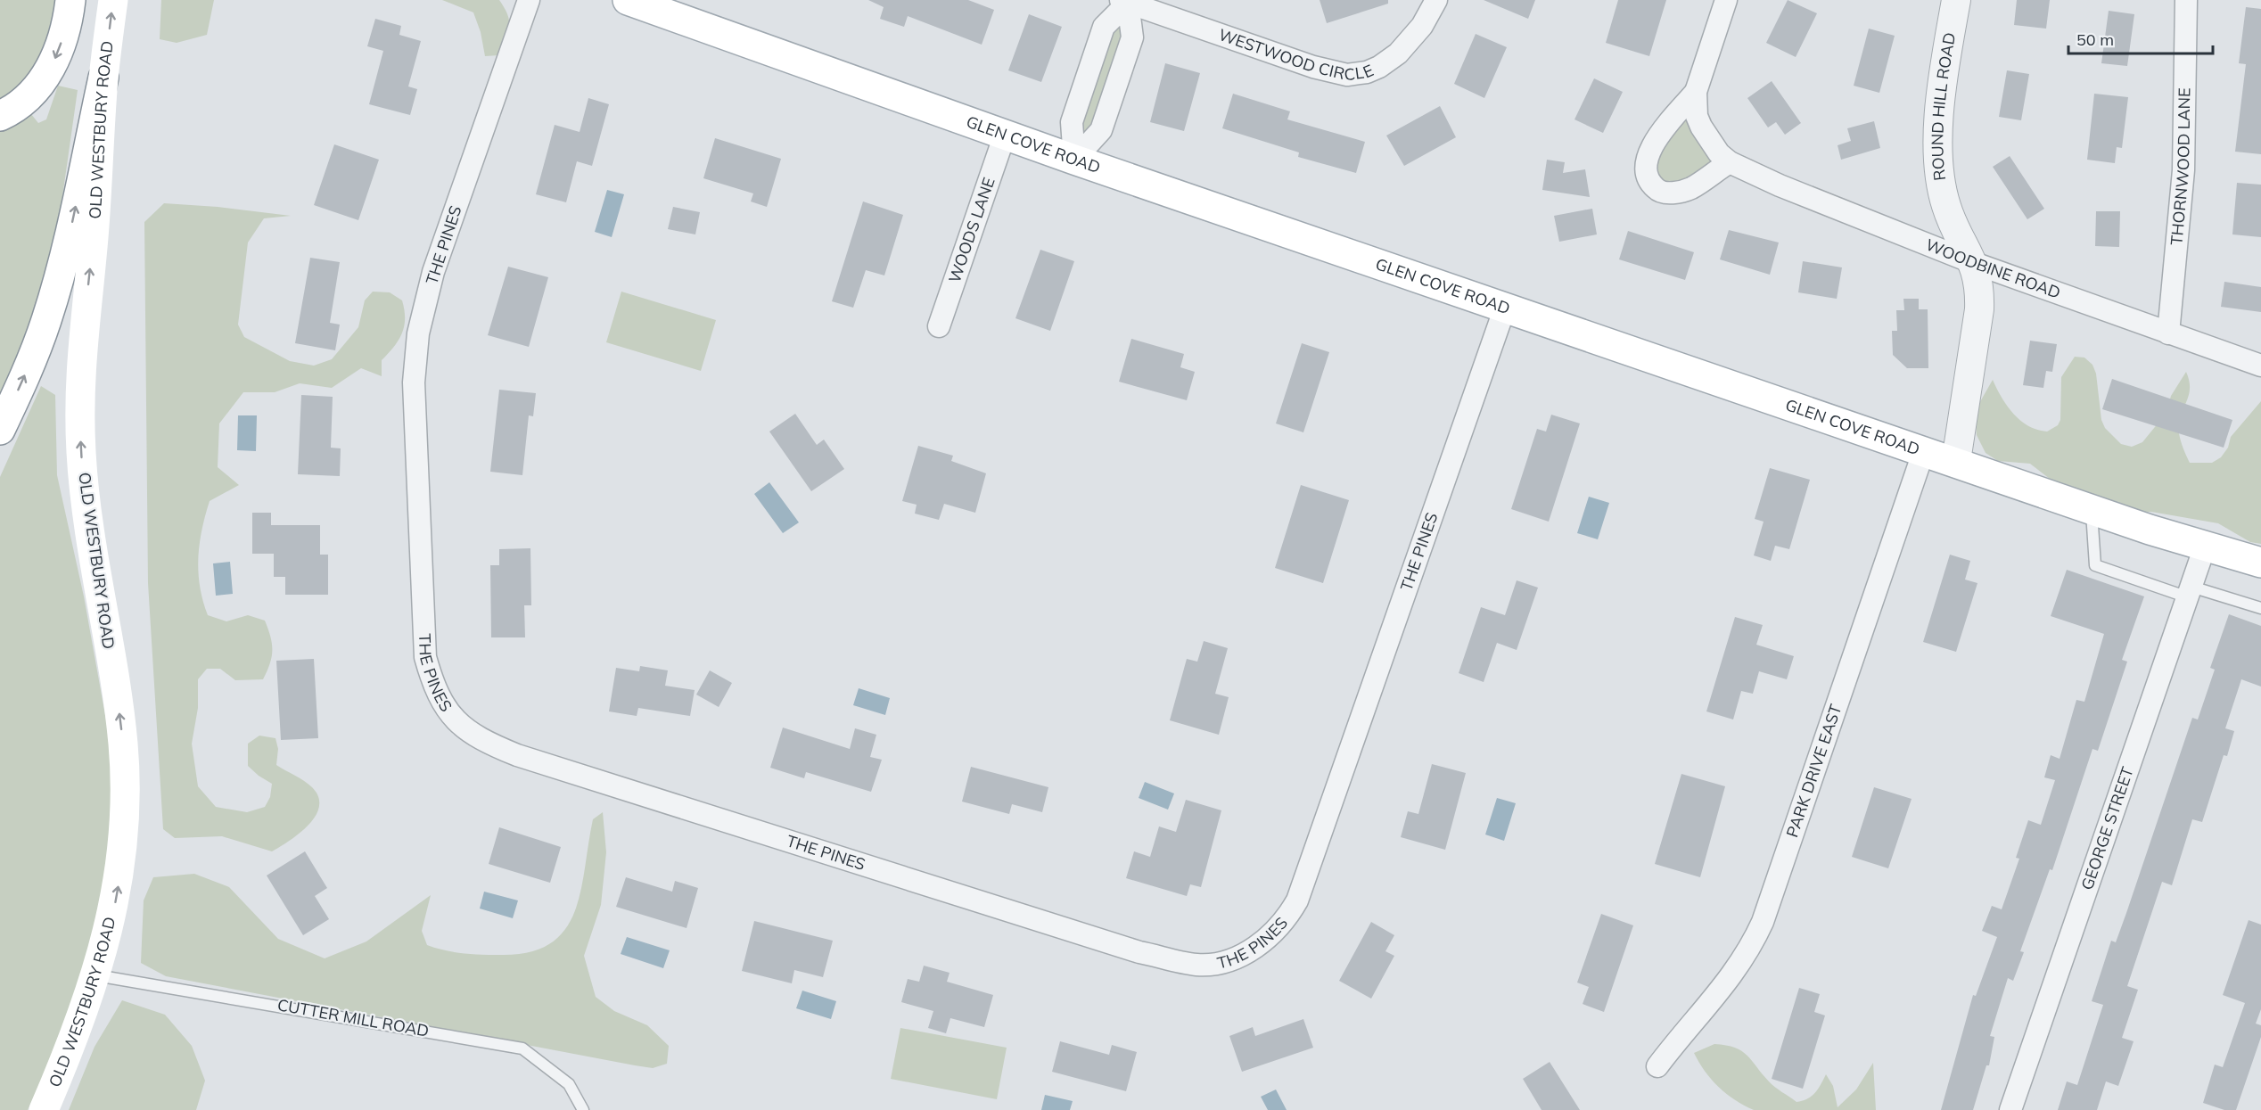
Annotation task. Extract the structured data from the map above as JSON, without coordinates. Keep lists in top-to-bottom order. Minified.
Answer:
{"streets":{"main road":["OLD WESTBURY ROAD","GLEN COVE ROAD"],"street":["WESTWOOD CIRCLE","ROUND HILL ROAD","THORNWOOD LANE","WOODS LANE","THE PINES","WOODBINE ROAD","PARK DRIVE EAST","GEORGE STREET"],"lane":["CUTTER MILL ROAD"]},"crossings":[["ROUND HILL ROAD","GLEN COVE ROAD"],["ROUND HILL ROAD","WOODBINE ROAD"],["OLD WESTBURY ROAD","CUTTER MILL ROAD"],["GLEN COVE ROAD","WOODS LANE"],["GLEN COVE ROAD","THE PINES"],["GLEN COVE ROAD","PARK DRIVE EAST"],["GLEN COVE ROAD","GEORGE STREET"],["THORNWOOD LANE","WOODBINE ROAD"]],"scale_bar":"50 m"}
